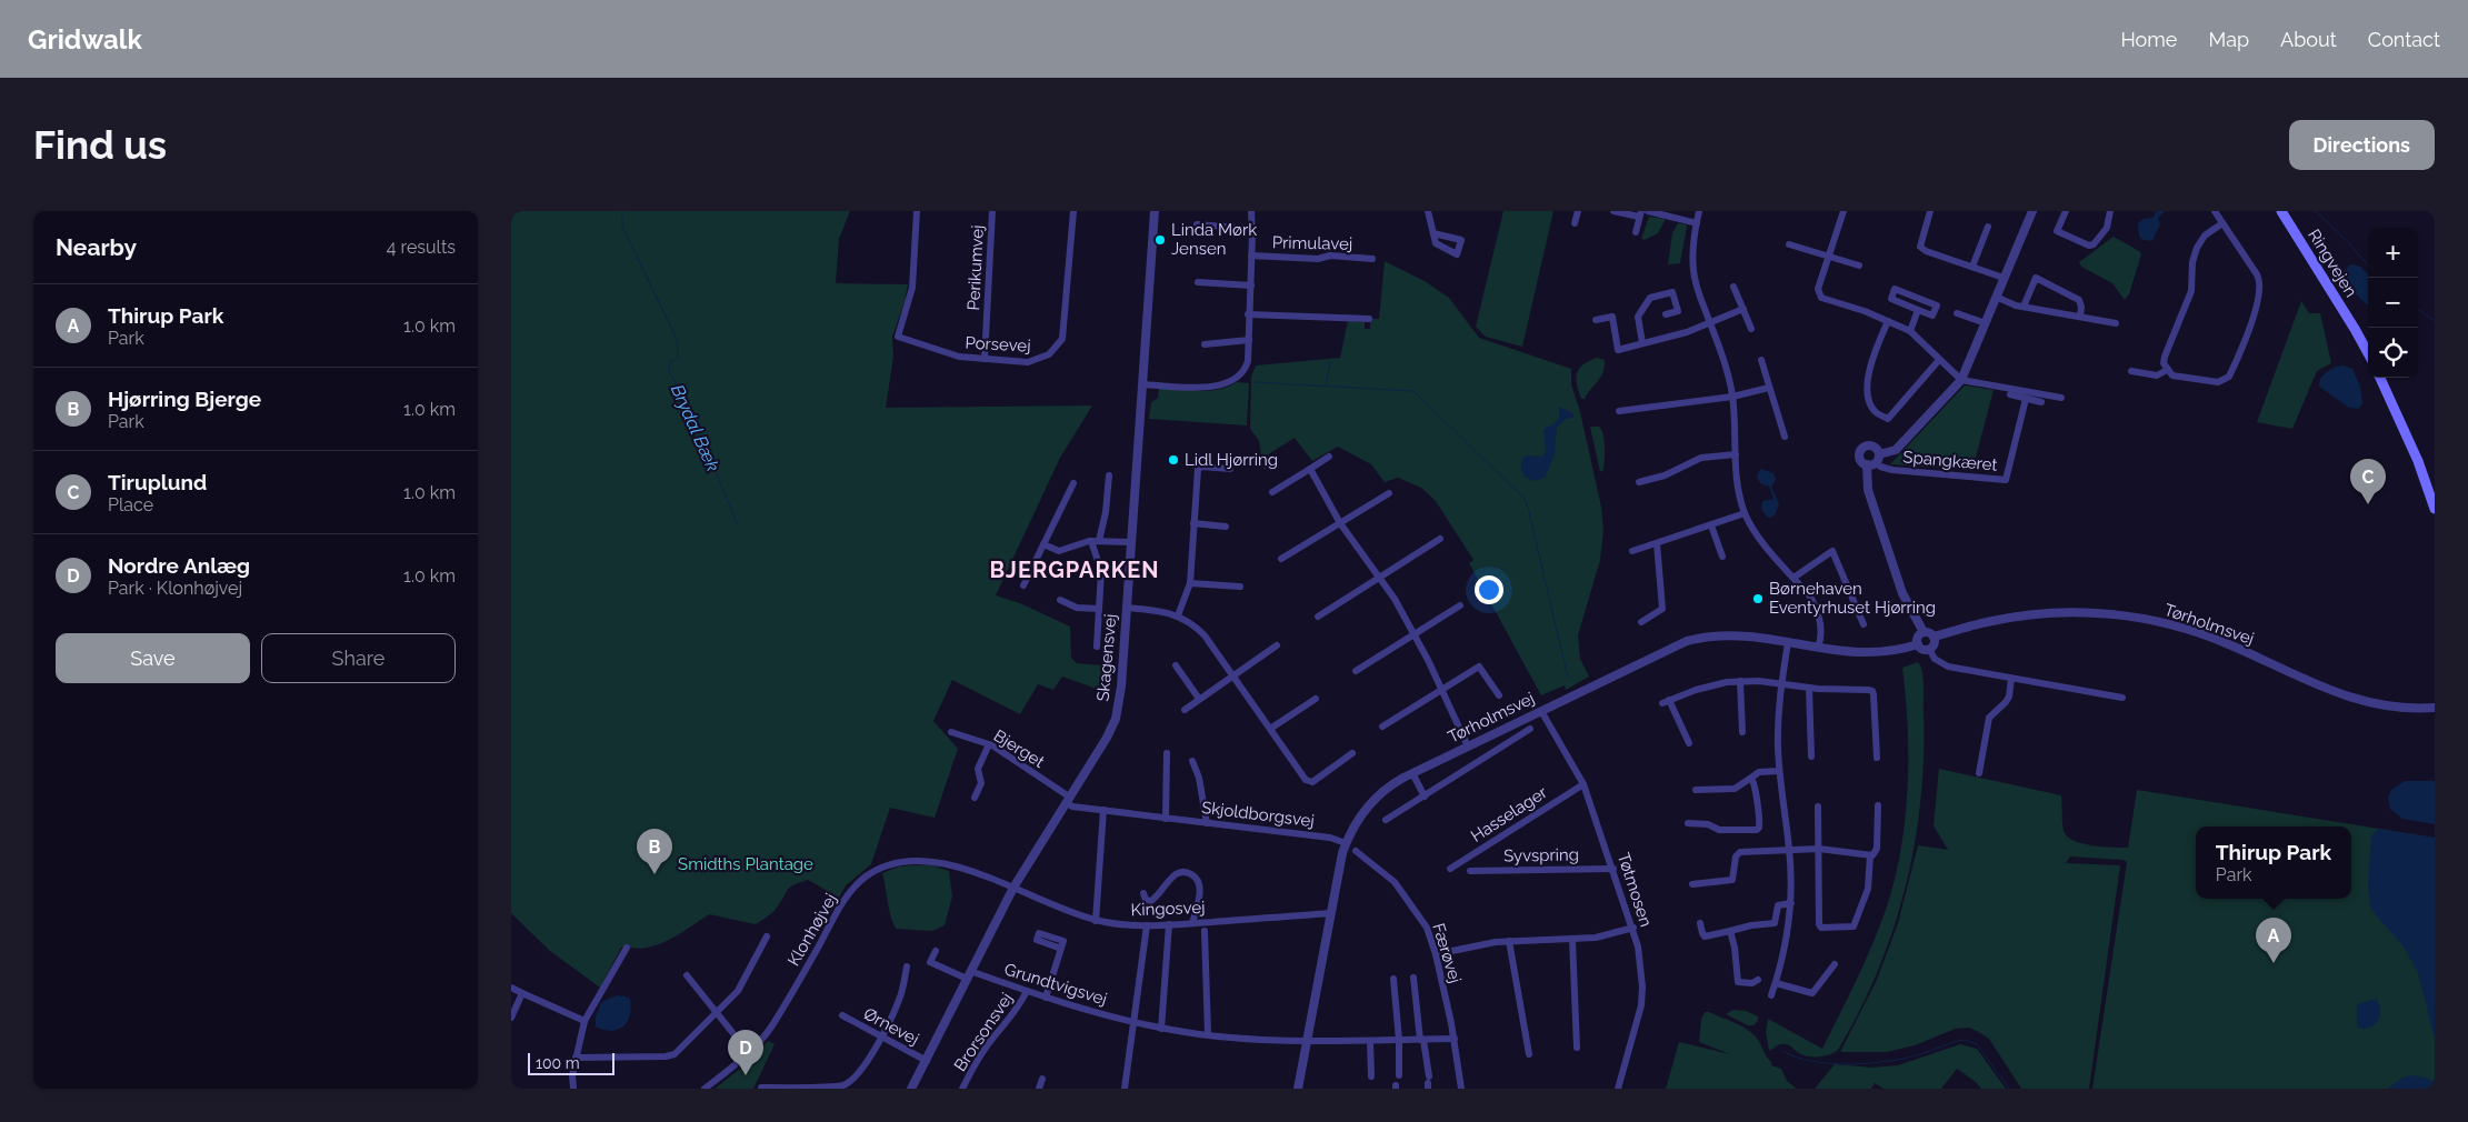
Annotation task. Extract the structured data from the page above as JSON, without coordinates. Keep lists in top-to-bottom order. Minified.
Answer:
{"streets":{"main road":["Ringvejen"],"street":["Primulavej","Perikumvej","Porsevej","Spangkæret","Tørholmsvej","Skagensvej","Bjerget","Skjoldborgsvej","Hasselager","Syvspring","Tøtmosen","Kingosvej","Klonhøjvej","Færøvej","Grundtvigsvej","Ørnevej","Brorsonsvej"]},"crossings":[["Primulavej","Skagensvej"],["Perikumvej","Porsevej"],["Tørholmsvej","Skjoldborgsvej"],["Tørholmsvej","Tøtmosen"],["Tørholmsvej","Kingosvej"],["Tørholmsvej","Grundtvigsvej"],["Skagensvej","Bjerget"],["Skagensvej","Skjoldborgsvej"],["Skagensvej","Kingosvej"],["Skagensvej","Klonhøjvej"],["Skagensvej","Grundtvigsvej"],["Skagensvej","Ørnevej"],["Bjerget","Skjoldborgsvej"],["Hasselager","Tøtmosen"],["Syvspring","Tøtmosen"],["Kingosvej","Klonhøjvej"],["Færøvej","Grundtvigsvej"],["Grundtvigsvej","Brorsonsvej"]],"districts":["BJERGPARKEN"],"water":["Brydal Bæk"],"parks":["Smidths Plantage"],"places":["Linda Mørk Jensen","Lidl Hjørring","Børnehaven Eventyrhuset Hjørring"],"scale_bar":"100 m","page":{"header":"Gridwalk","nav":["Home","Map","About","Contact"],"buttons":["Directions",["Save","Share"]],"title":"Find us","heading":["Nearby","4 results"],"map_buttons":["+","−"],"list":[{"mark":"A","name":"Thirup Park","note":"Park","value":"1.0 km"},{"mark":"B","name":"Hjørring Bjerge","note":"Park","value":"1.0 km"},{"mark":"C","name":"Tiruplund","note":"Place","value":"1.0 km"},{"mark":"D","name":"Nordre Anlæg","note":"Park · Klonhøjvej","value":"1.0 km"}],"pins":["C","B","A","D"],"popup":["Thirup Park","Park"],"scale":"100 m"}}
